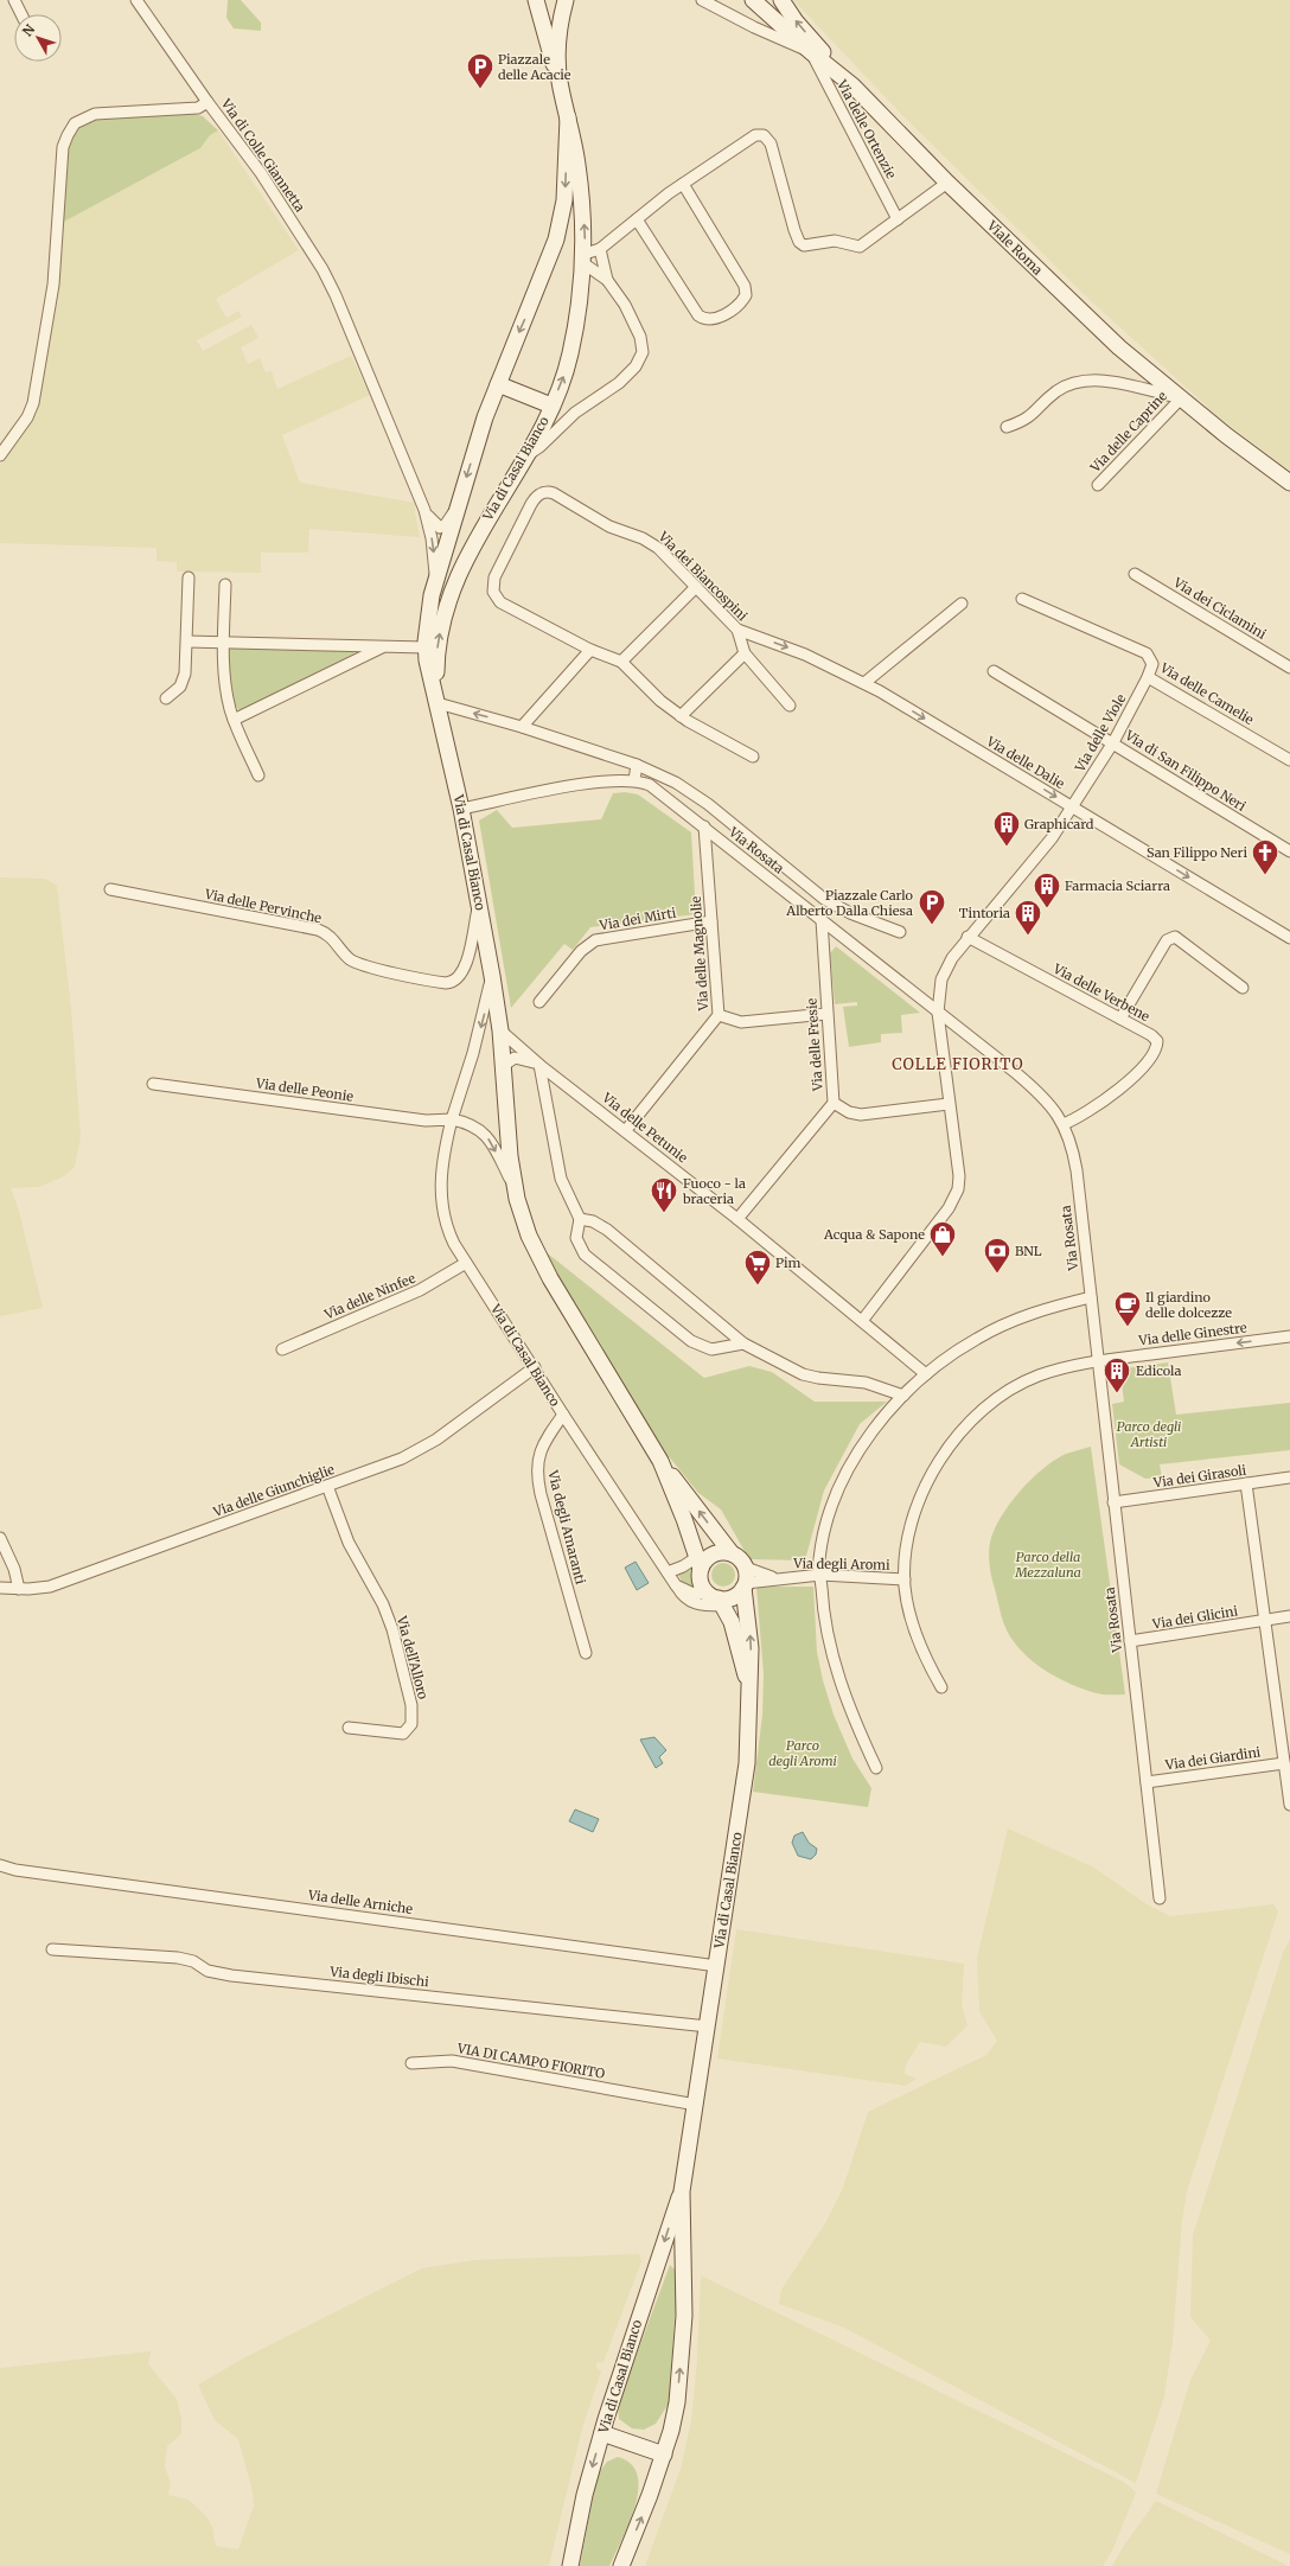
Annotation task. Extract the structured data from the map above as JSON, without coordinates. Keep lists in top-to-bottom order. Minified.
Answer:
{"streets":{"main road":["Viale Roma","Via di Casal Bianco"],"street":["Via delle Ortenzie","Via di Colle Giannetta","Via delle Caprine","Via dei Biancospini","Via dei Ciclamini","Via delle Camelie","Via delle Viole","Via delle Dalie","Via di San Filippo Neri","Via Rosata","Via delle Pervinche","Via dei Mirti","Via delle Magnolie","Via delle Verbene","Via delle Fresie","Via delle Peonie","Via delle Petunie","Via delle Ninfee","Via delle Ginestre","Via dei Girasoli","Via delle Giunchiglie","Via degli Amaranti","Via degli Aromi","Via dei Glicini","Via dell'Alloro","Via dei Giardini","Via delle Arniche","Via degli Ibischi","VIA DI CAMPO FIORITO"]},"crossings":[["Via delle Ortenzie","Viale Roma"],["Via di Colle Giannetta","Via di Casal Bianco"],["Viale Roma","Via delle Caprine"],["Via di Casal Bianco","Via Rosata"],["Via di Casal Bianco","Via delle Pervinche"],["Via di Casal Bianco","Via delle Peonie"],["Via di Casal Bianco","Via delle Petunie"],["Via di Casal Bianco","Via delle Ninfee"],["Via di Casal Bianco","Via delle Giunchiglie"],["Via di Casal Bianco","Via degli Amaranti"],["Via di Casal Bianco","Via degli Aromi"],["Via di Casal Bianco","Via delle Arniche"],["Via di Casal Bianco","Via degli Ibischi"],["Via di Casal Bianco","VIA DI CAMPO FIORITO"],["Via dei Biancospini","Via delle Dalie"],["Via delle Camelie","Via delle Viole"],["Via delle Viole","Via delle Dalie"],["Via delle Viole","Via di San Filippo Neri"],["Via delle Viole","Via Rosata"],["Via delle Viole","Via delle Verbene"],["Via delle Viole","Via delle Petunie"],["Via Rosata","Via delle Magnolie"],["Via Rosata","Via delle Verbene"],["Via Rosata","Via delle Fresie"],["Via Rosata","Via delle Ginestre"],["Via Rosata","Via dei Girasoli"],["Via Rosata","Via dei Glicini"],["Via Rosata","Via dei Giardini"],["Via dei Mirti","Via delle Magnolie"],["Via delle Magnolie","Via delle Petunie"],["Via delle Fresie","Via delle Petunie"],["Via delle Ginestre","Via degli Aromi"],["Via delle Giunchiglie","Via dell'Alloro"]],"one_way":["Via delle Dalie"],"districts":["COLLE FIORITO"],"parks":["Parco degli Artisti","Parco della Mezzaluna","Parco degli Aromi"],"places":{"parking":["Piazzale delle Acacie","Piazzale Carlo Alberto Dalla Chiesa"],"building":["Graphicard","Farmacia Sciarra","Tintoria","Edicola"],"church":["San Filippo Neri"],"restaurant":["Fuoco - la braceria"],"shop":["Acqua & Sapone"],"bank":["BNL"],"supermarket":["Pim"],"cafe":["Il giardino delle dolcezze"]},"north":"top left"}
